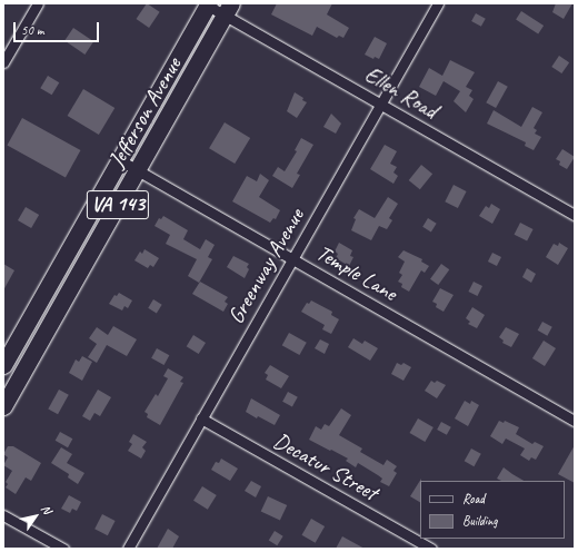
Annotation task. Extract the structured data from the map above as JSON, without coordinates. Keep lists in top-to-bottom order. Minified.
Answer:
{"streets":{"main road":["Jefferson Avenue","VA 143"],"street":["Ellen Road","Greenway Avenue","Temple Lane","Decatur Street"]},"crossings":[["Ellen Road","Jefferson Avenue"],["Ellen Road","Greenway Avenue"],["Jefferson Avenue","Temple Lane"],["Greenway Avenue","Temple Lane"],["Greenway Avenue","Decatur Street"]],"legend":["Road","Building"],"scale_bar":"50 m","north":"top right"}
